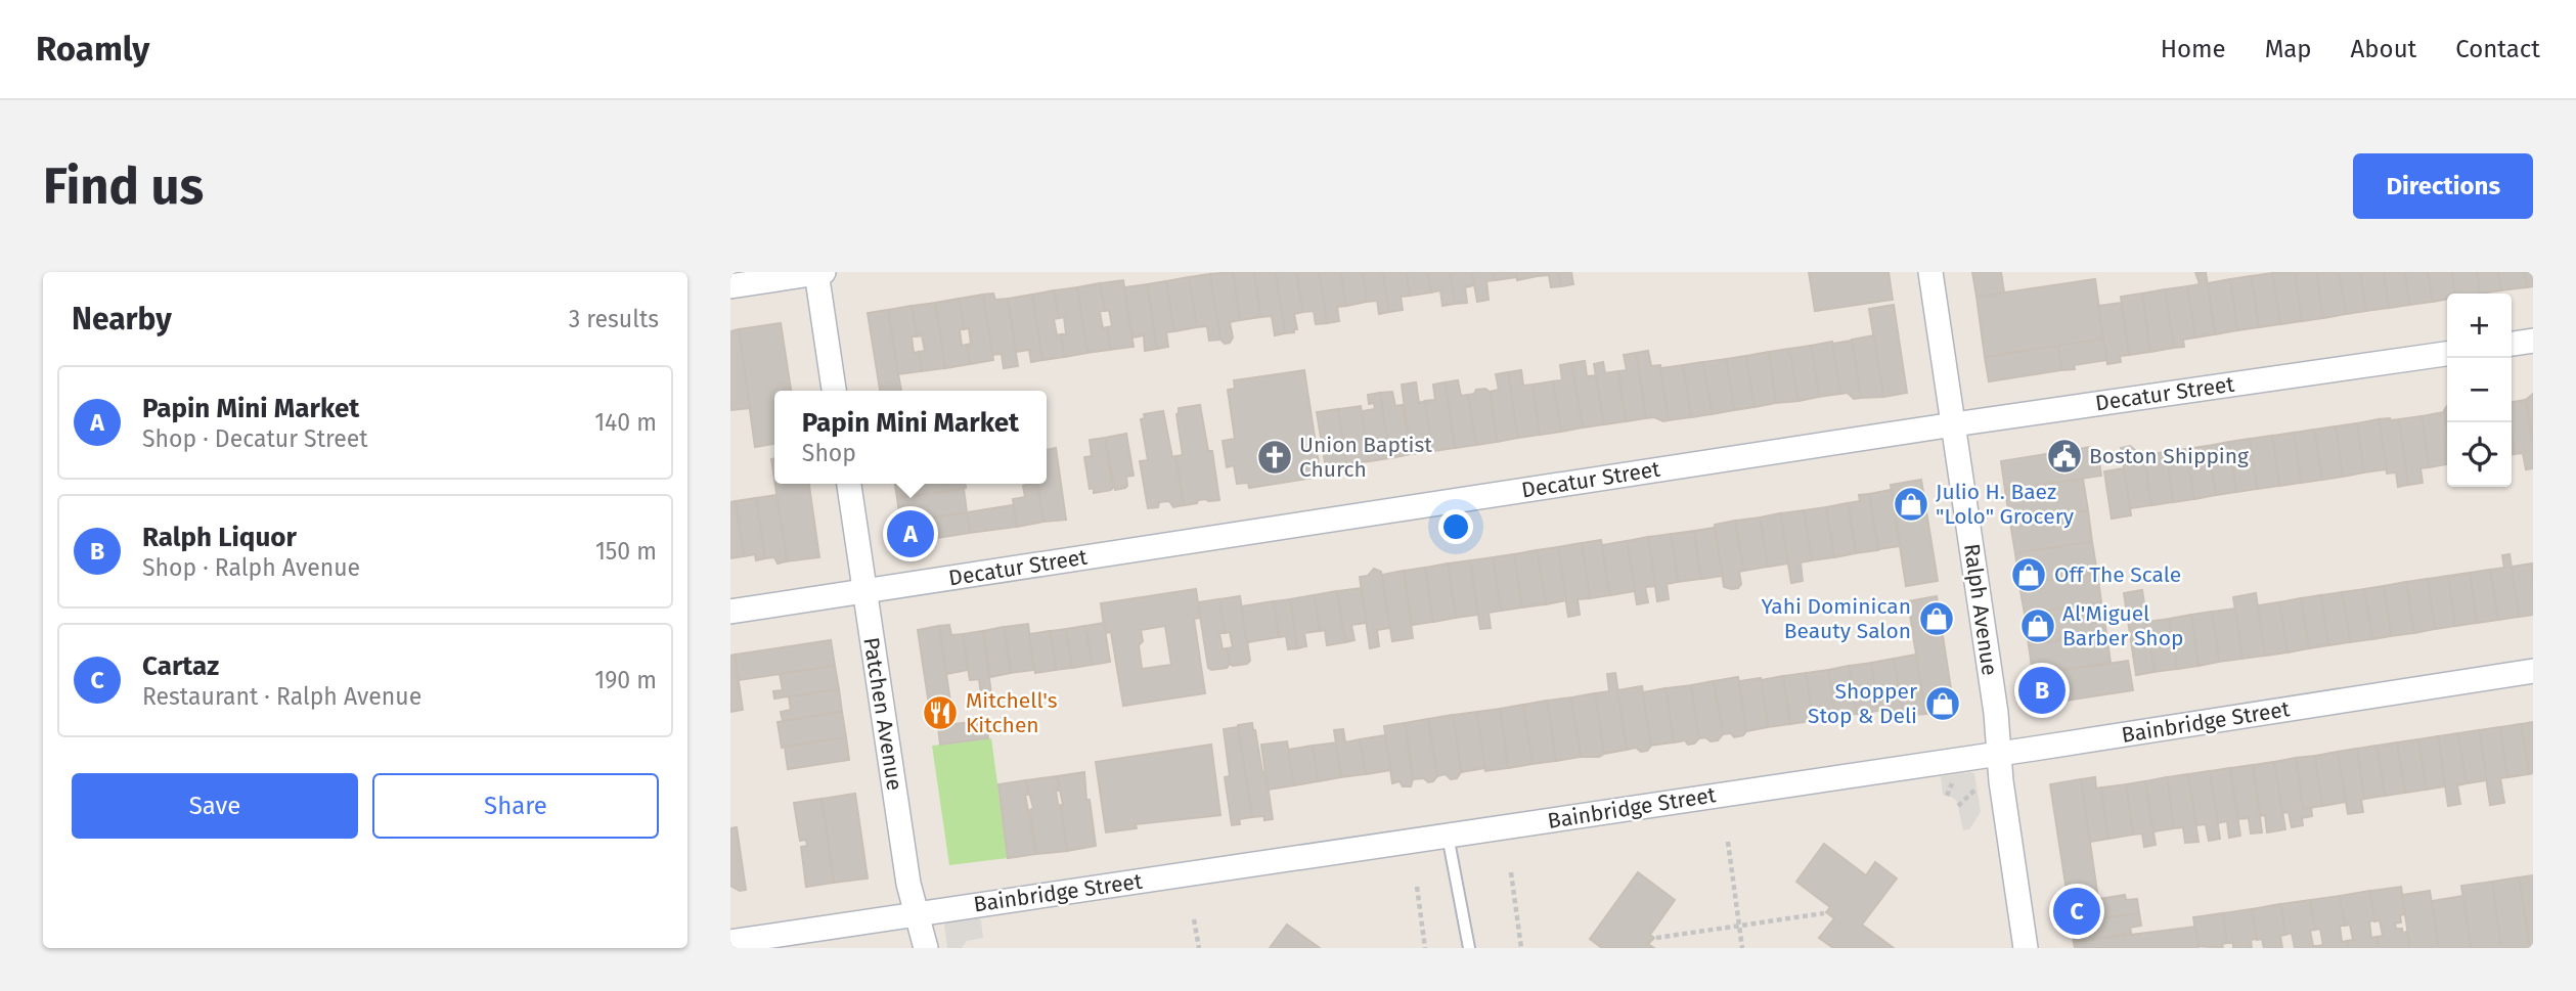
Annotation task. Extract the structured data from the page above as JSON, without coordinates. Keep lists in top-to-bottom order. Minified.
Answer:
{"streets":{"street":["Decatur Street","Ralph Avenue","Patchen Avenue","Bainbridge Street"]},"crossings":[["Decatur Street","Ralph Avenue"],["Decatur Street","Patchen Avenue"],["Ralph Avenue","Bainbridge Street"],["Patchen Avenue","Bainbridge Street"]],"places":{"public building":["Boston Shipping"],"church":["Union Baptist Church"],"shop":["Julio H. Baez \"Lolo\" Grocery","Off The Scale","Yahi Dominican Beauty Salon","Al'Miguel Barber Shop","Shopper Stop & Deli"],"restaurant":["Mitchell's Kitchen"]},"page":{"header":"Roamly","nav":["Home","Map","About","Contact"],"buttons":["Directions",["Save","Share"]],"title":"Find us","heading":["Nearby","3 results"],"map_buttons":["+","−"],"list":[{"mark":"A","name":"Papin Mini Market","note":"Shop · Decatur Street","value":"140 m"},{"mark":"B","name":"Ralph Liquor","note":"Shop · Ralph Avenue","value":"150 m"},{"mark":"C","name":"Cartaz","note":"Restaurant · Ralph Avenue","value":"190 m"}],"popup":["Papin Mini Market","Shop"],"pins":["A","B","C"]}}
